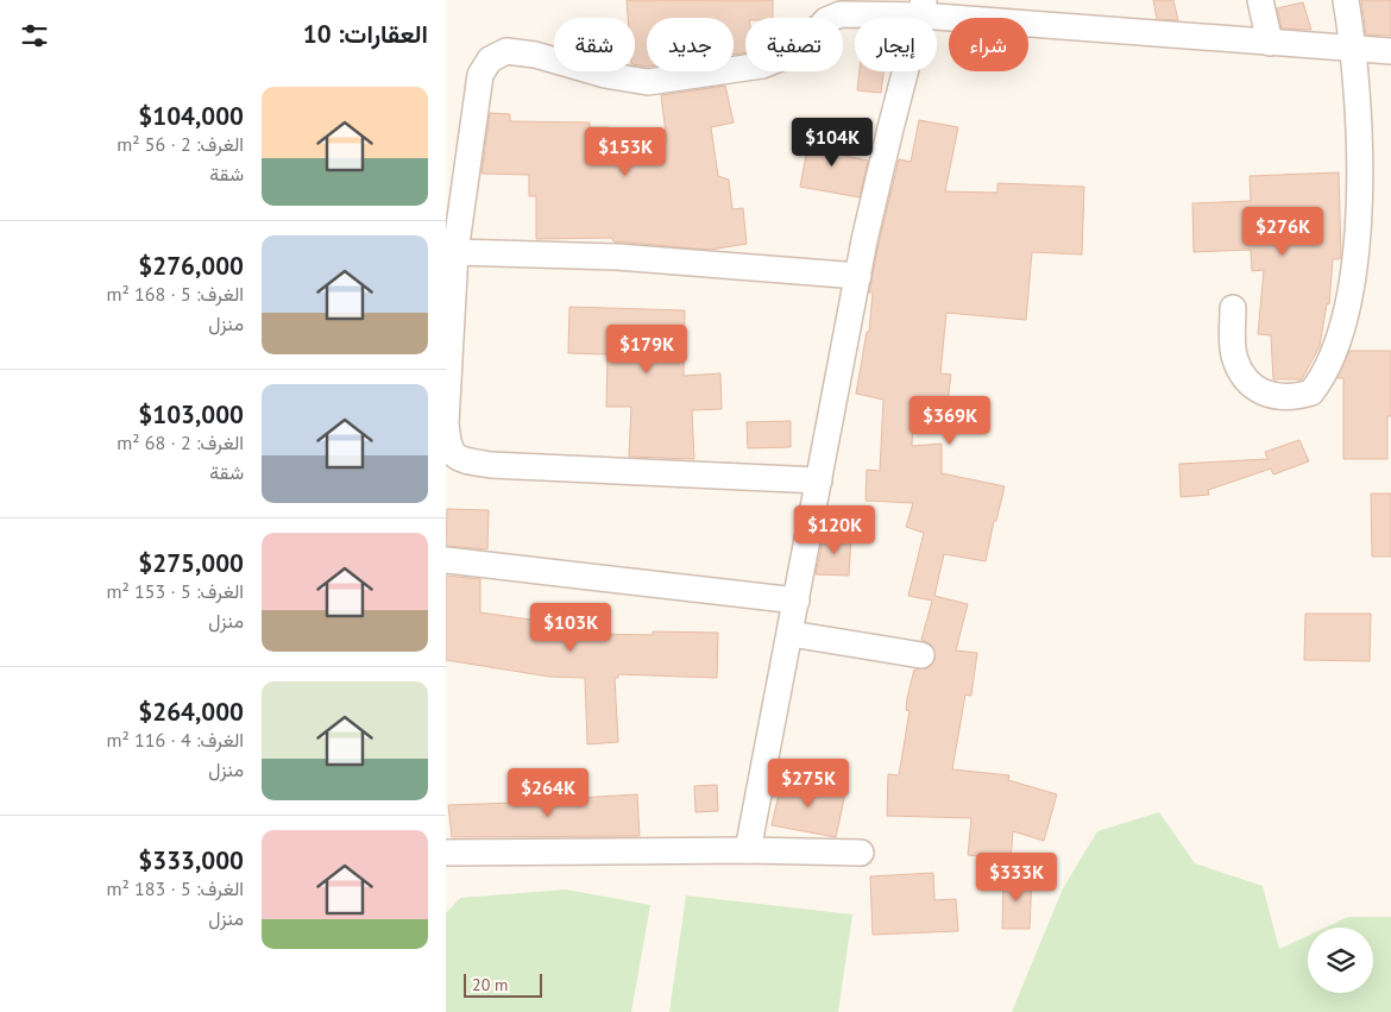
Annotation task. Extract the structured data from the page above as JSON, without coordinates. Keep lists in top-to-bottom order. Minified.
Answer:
{"scale_bar":"20 m","page":{"heading":"العقارات: 10","chip":["شراء","إيجار","تصفية","جديد","شقة"],"list":[{"name":"$104,000","note":"الغرف: 2 · 56 m² · شقة"},{"name":"$276,000","note":"الغرف: 5 · 168 m² · منزل"},{"name":"$103,000","note":"الغرف: 2 · 68 m² · شقة"},{"name":"$275,000","note":"الغرف: 5 · 153 m² · منزل"},{"name":"$264,000","note":"الغرف: 4 · 116 m² · منزل"},{"name":"$333,000","note":"الغرف: 5 · 183 m² · منزل"}],"price":["$104K","$153K","$276K","$179K","$369K","$120K","$103K","$275K","$264K","$333K"],"scale":"20 m"}}
